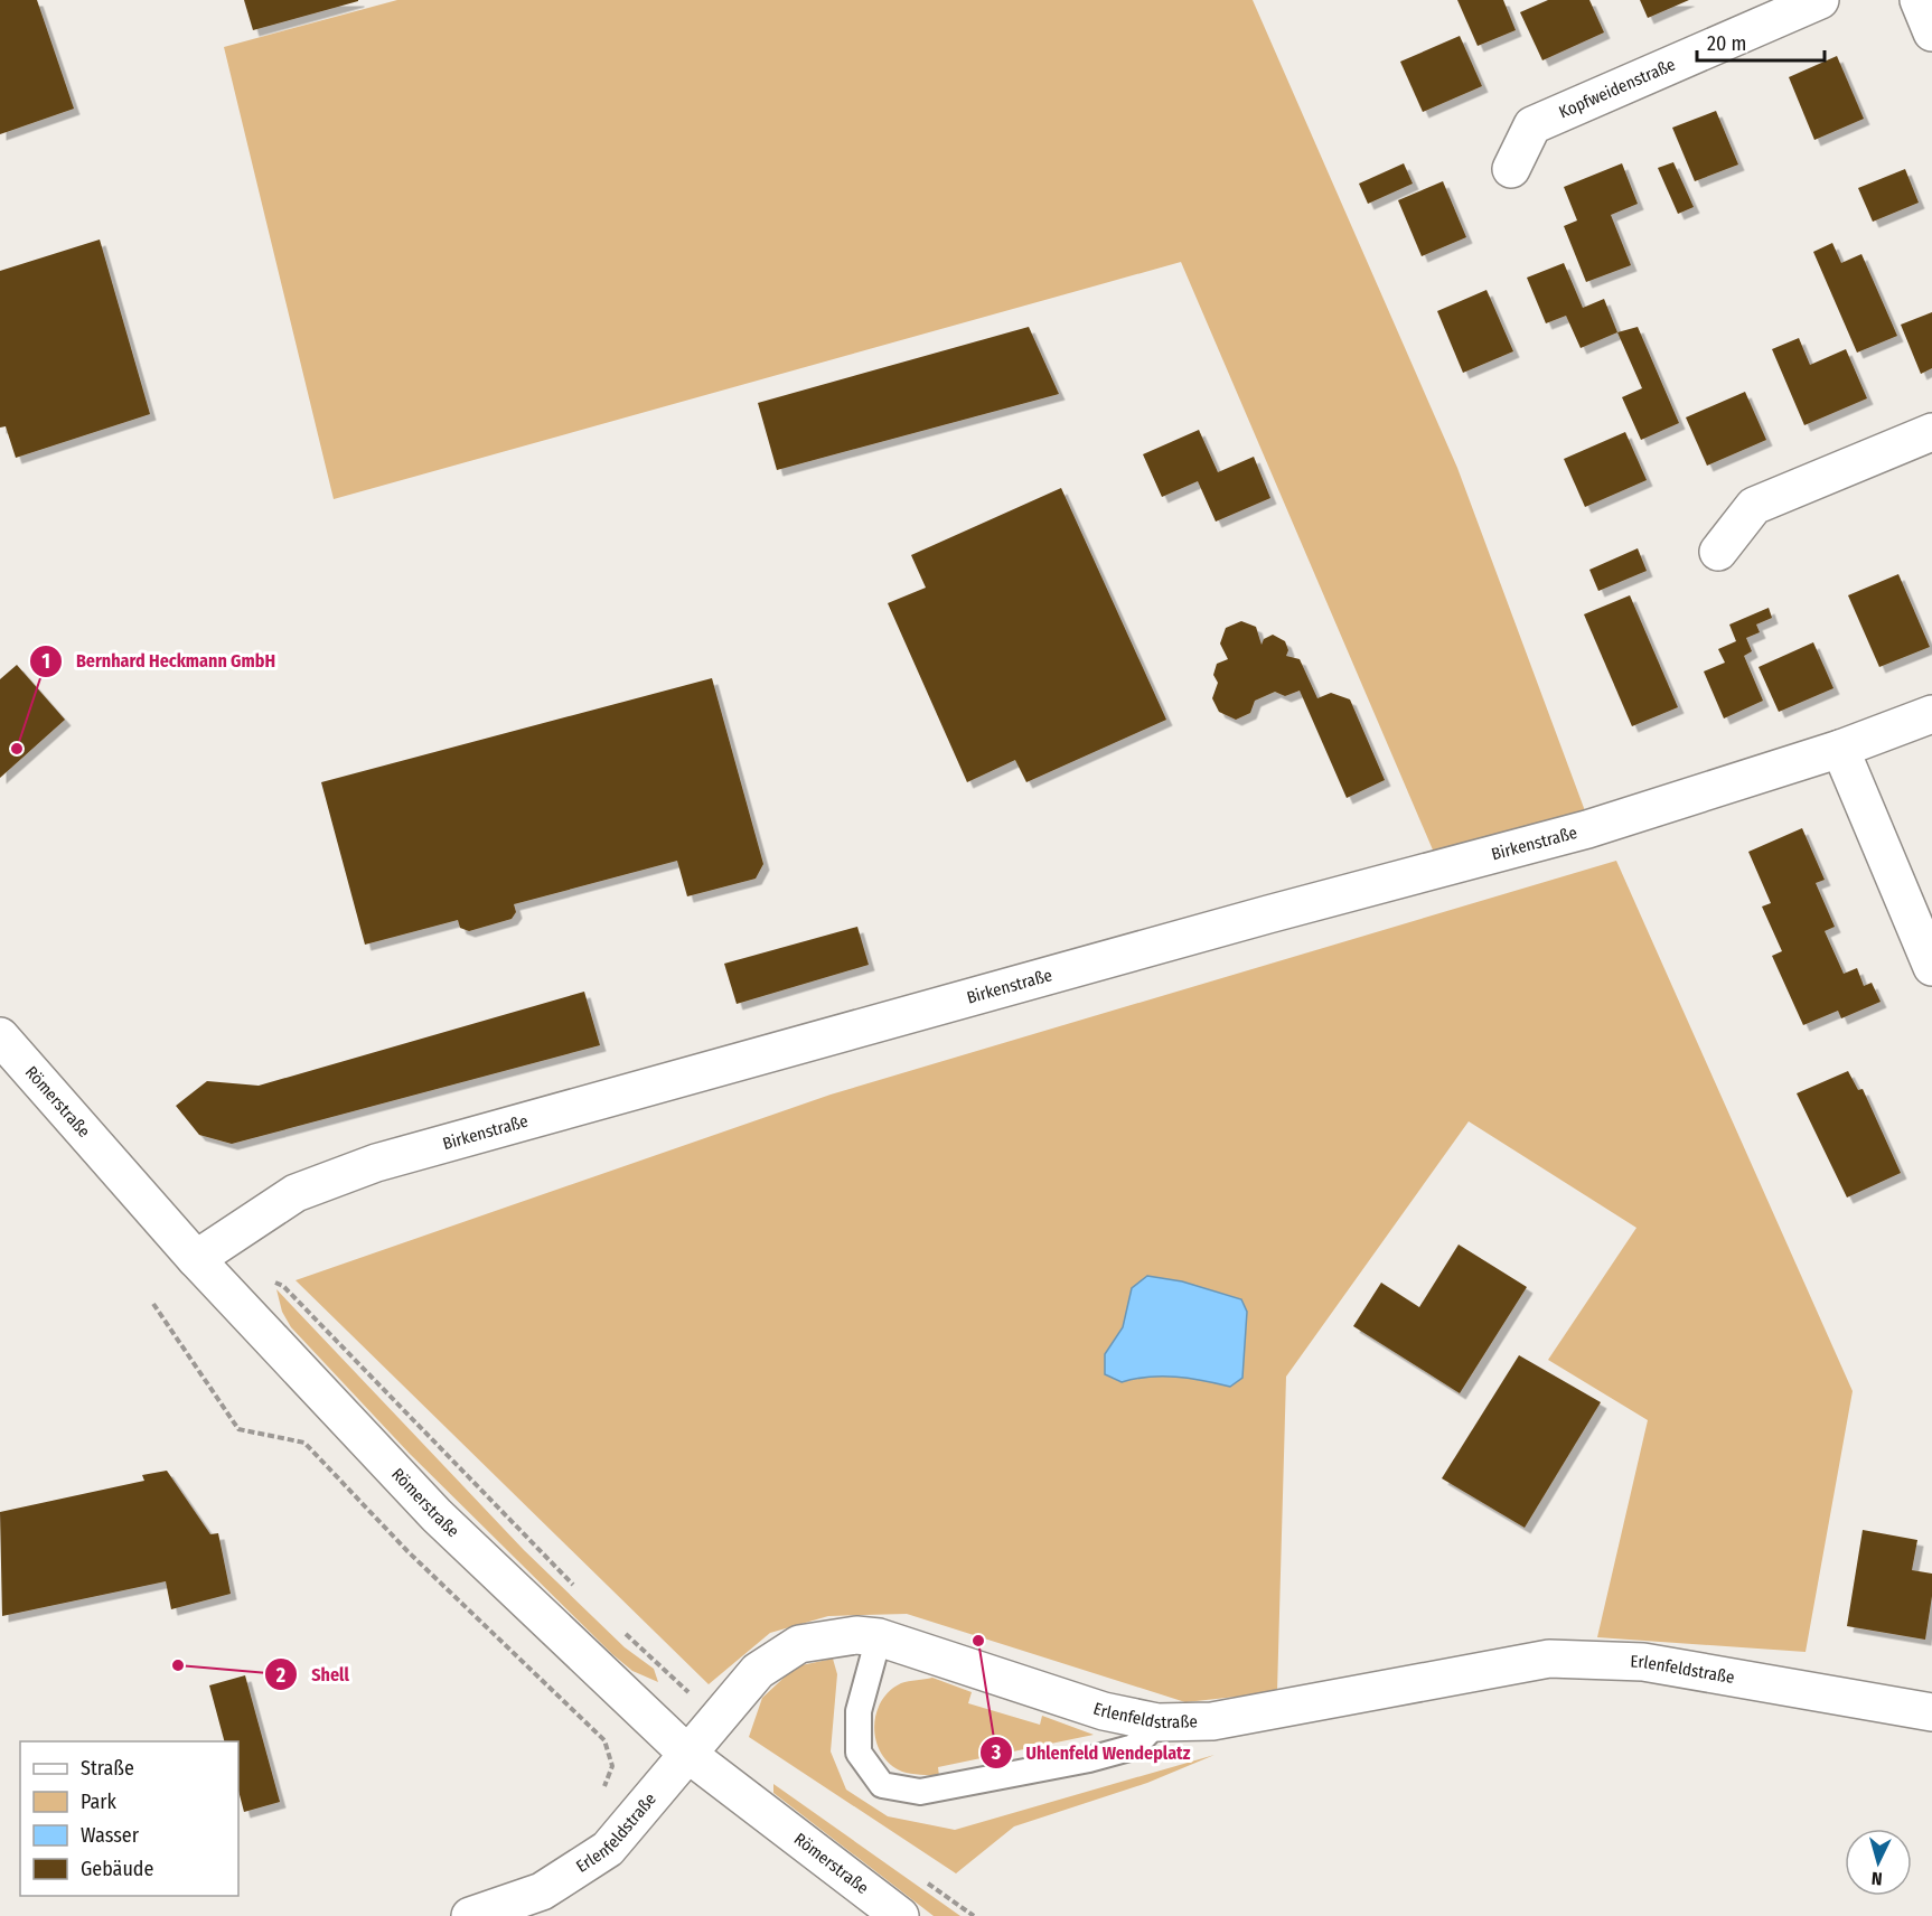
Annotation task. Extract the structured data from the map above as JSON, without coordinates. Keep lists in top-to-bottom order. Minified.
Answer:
{"streets":{"street":["Kopfweidenstraße","Birkenstraße","Römerstraße","Erlenfeldstraße"]},"crossings":[["Birkenstraße","Römerstraße"],["Römerstraße","Erlenfeldstraße"]],"places":["Bernhard Heckmann GmbH","Uhlenfeld Wendeplatz","Shell"],"legend":["Straße","Park","Wasser","Gebäude"],"scale_bar":"20 m","north":"bottom"}
